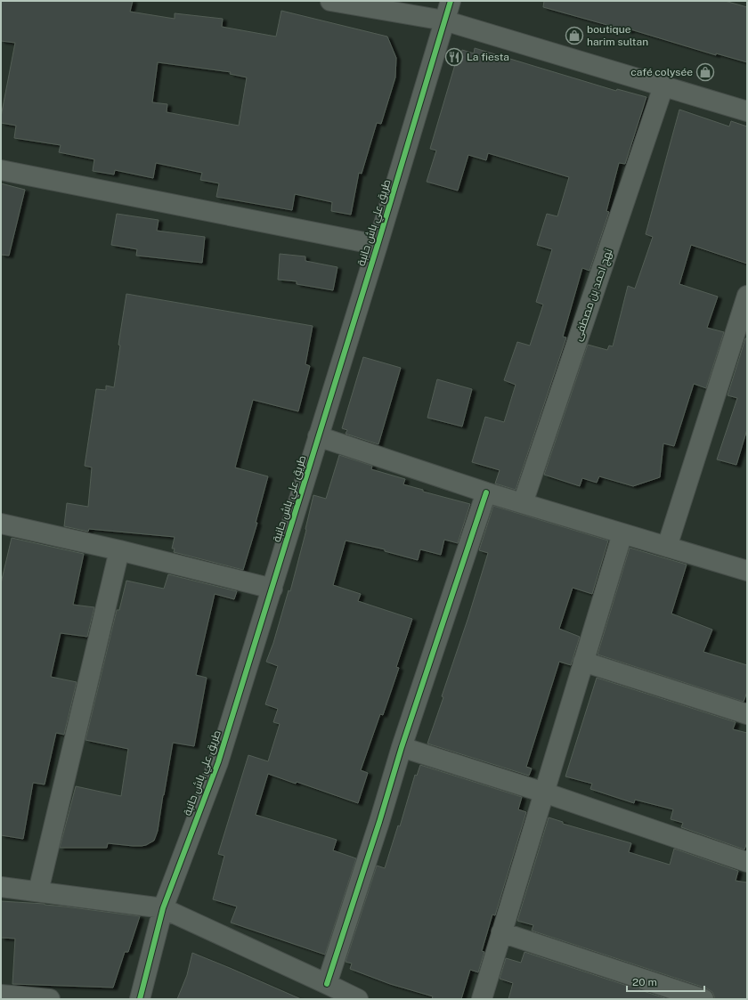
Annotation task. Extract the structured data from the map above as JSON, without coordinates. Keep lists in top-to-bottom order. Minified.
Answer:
{"streets":{"street":["طريق علي باش حانبة","نهج احمد بن مصطفى"]},"places":{"shop":["boutique harim sultan","café colysée"],"restaurant":["La fiesta"]},"scale_bar":"20 m"}
